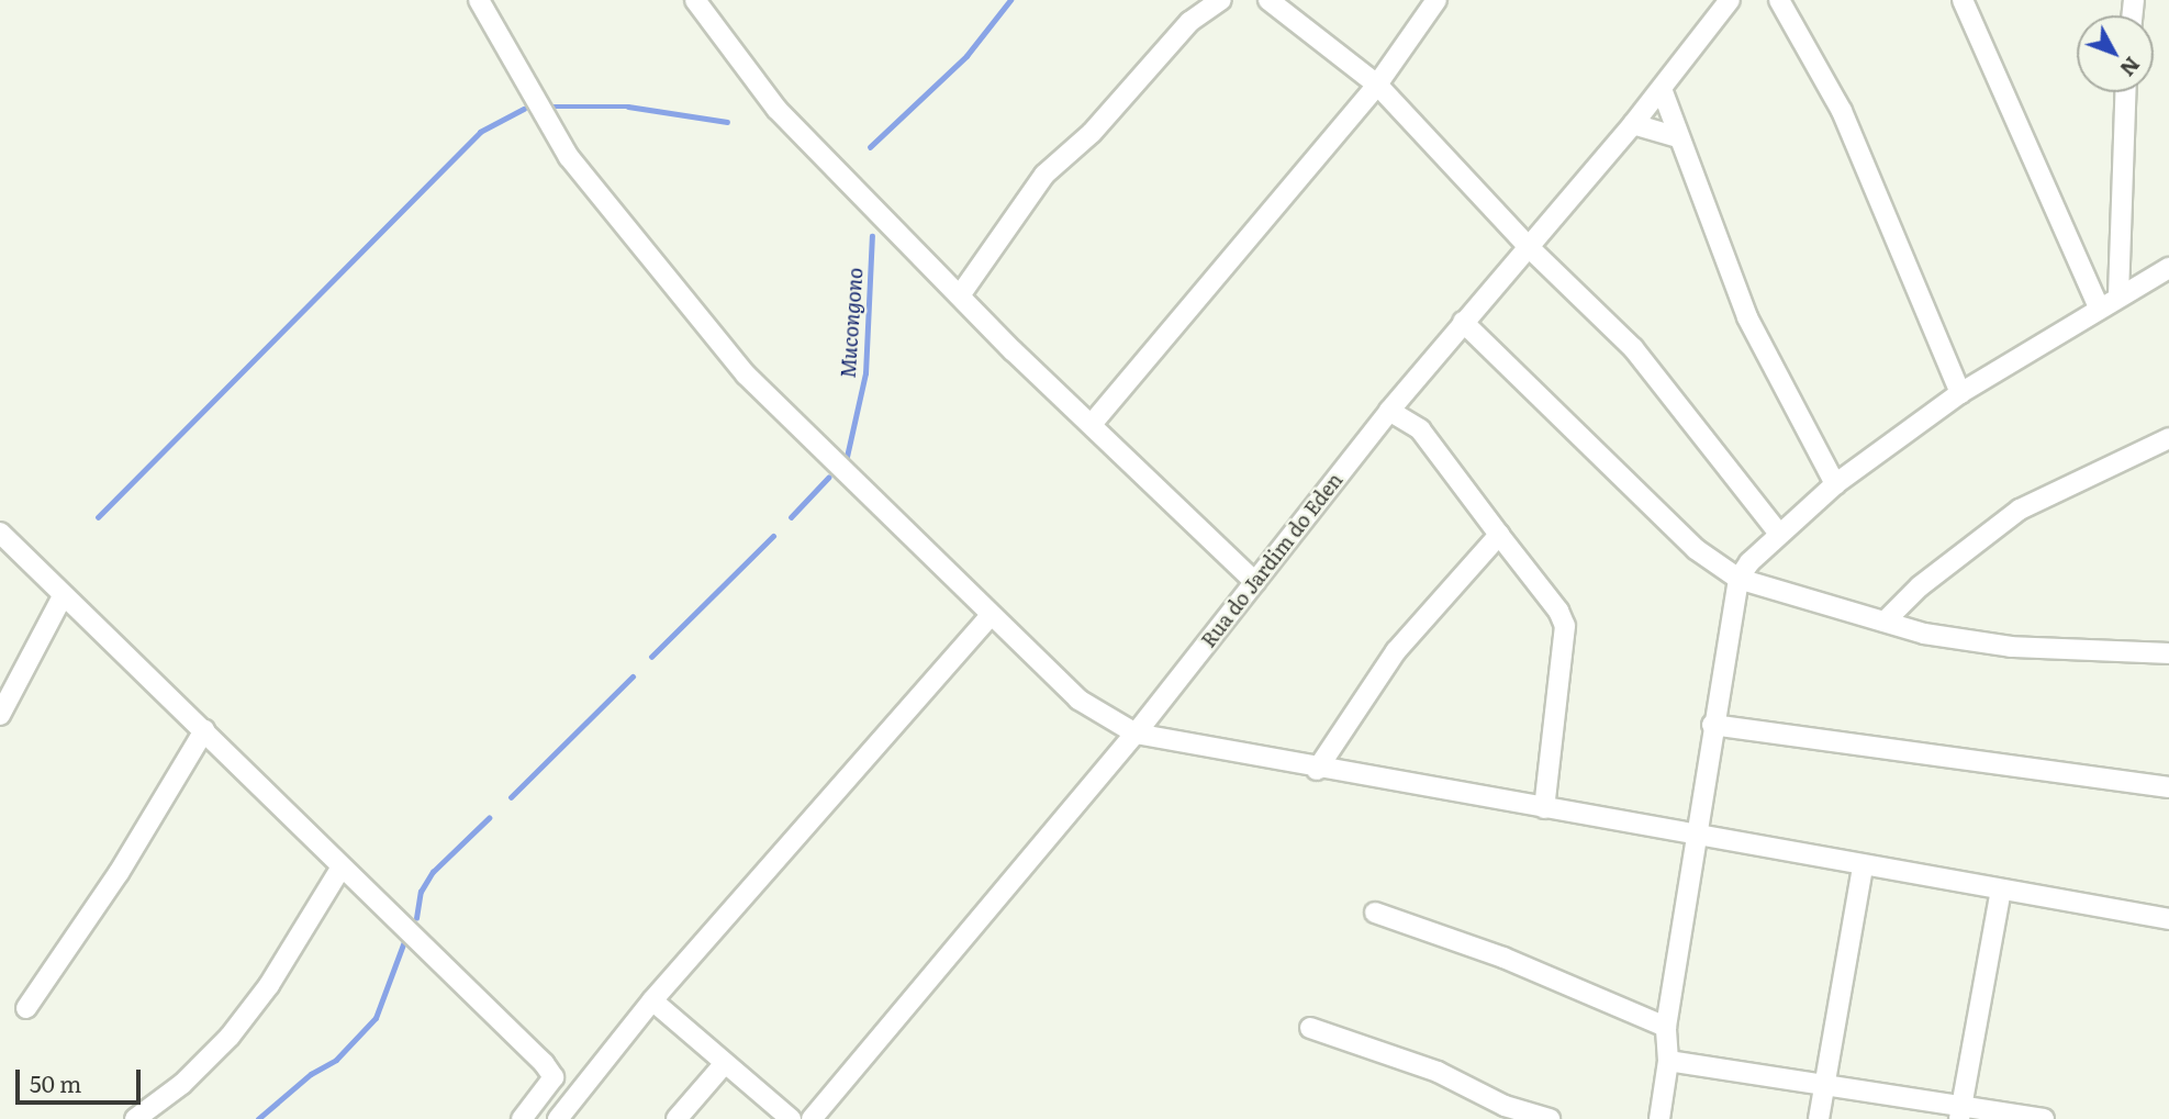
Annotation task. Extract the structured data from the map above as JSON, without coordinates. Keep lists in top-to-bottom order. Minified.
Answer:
{"streets":{"street":["Rua do Jardim do Eden"]},"water":["Mucongono"],"scale_bar":"50 m","north":"bottom right"}
